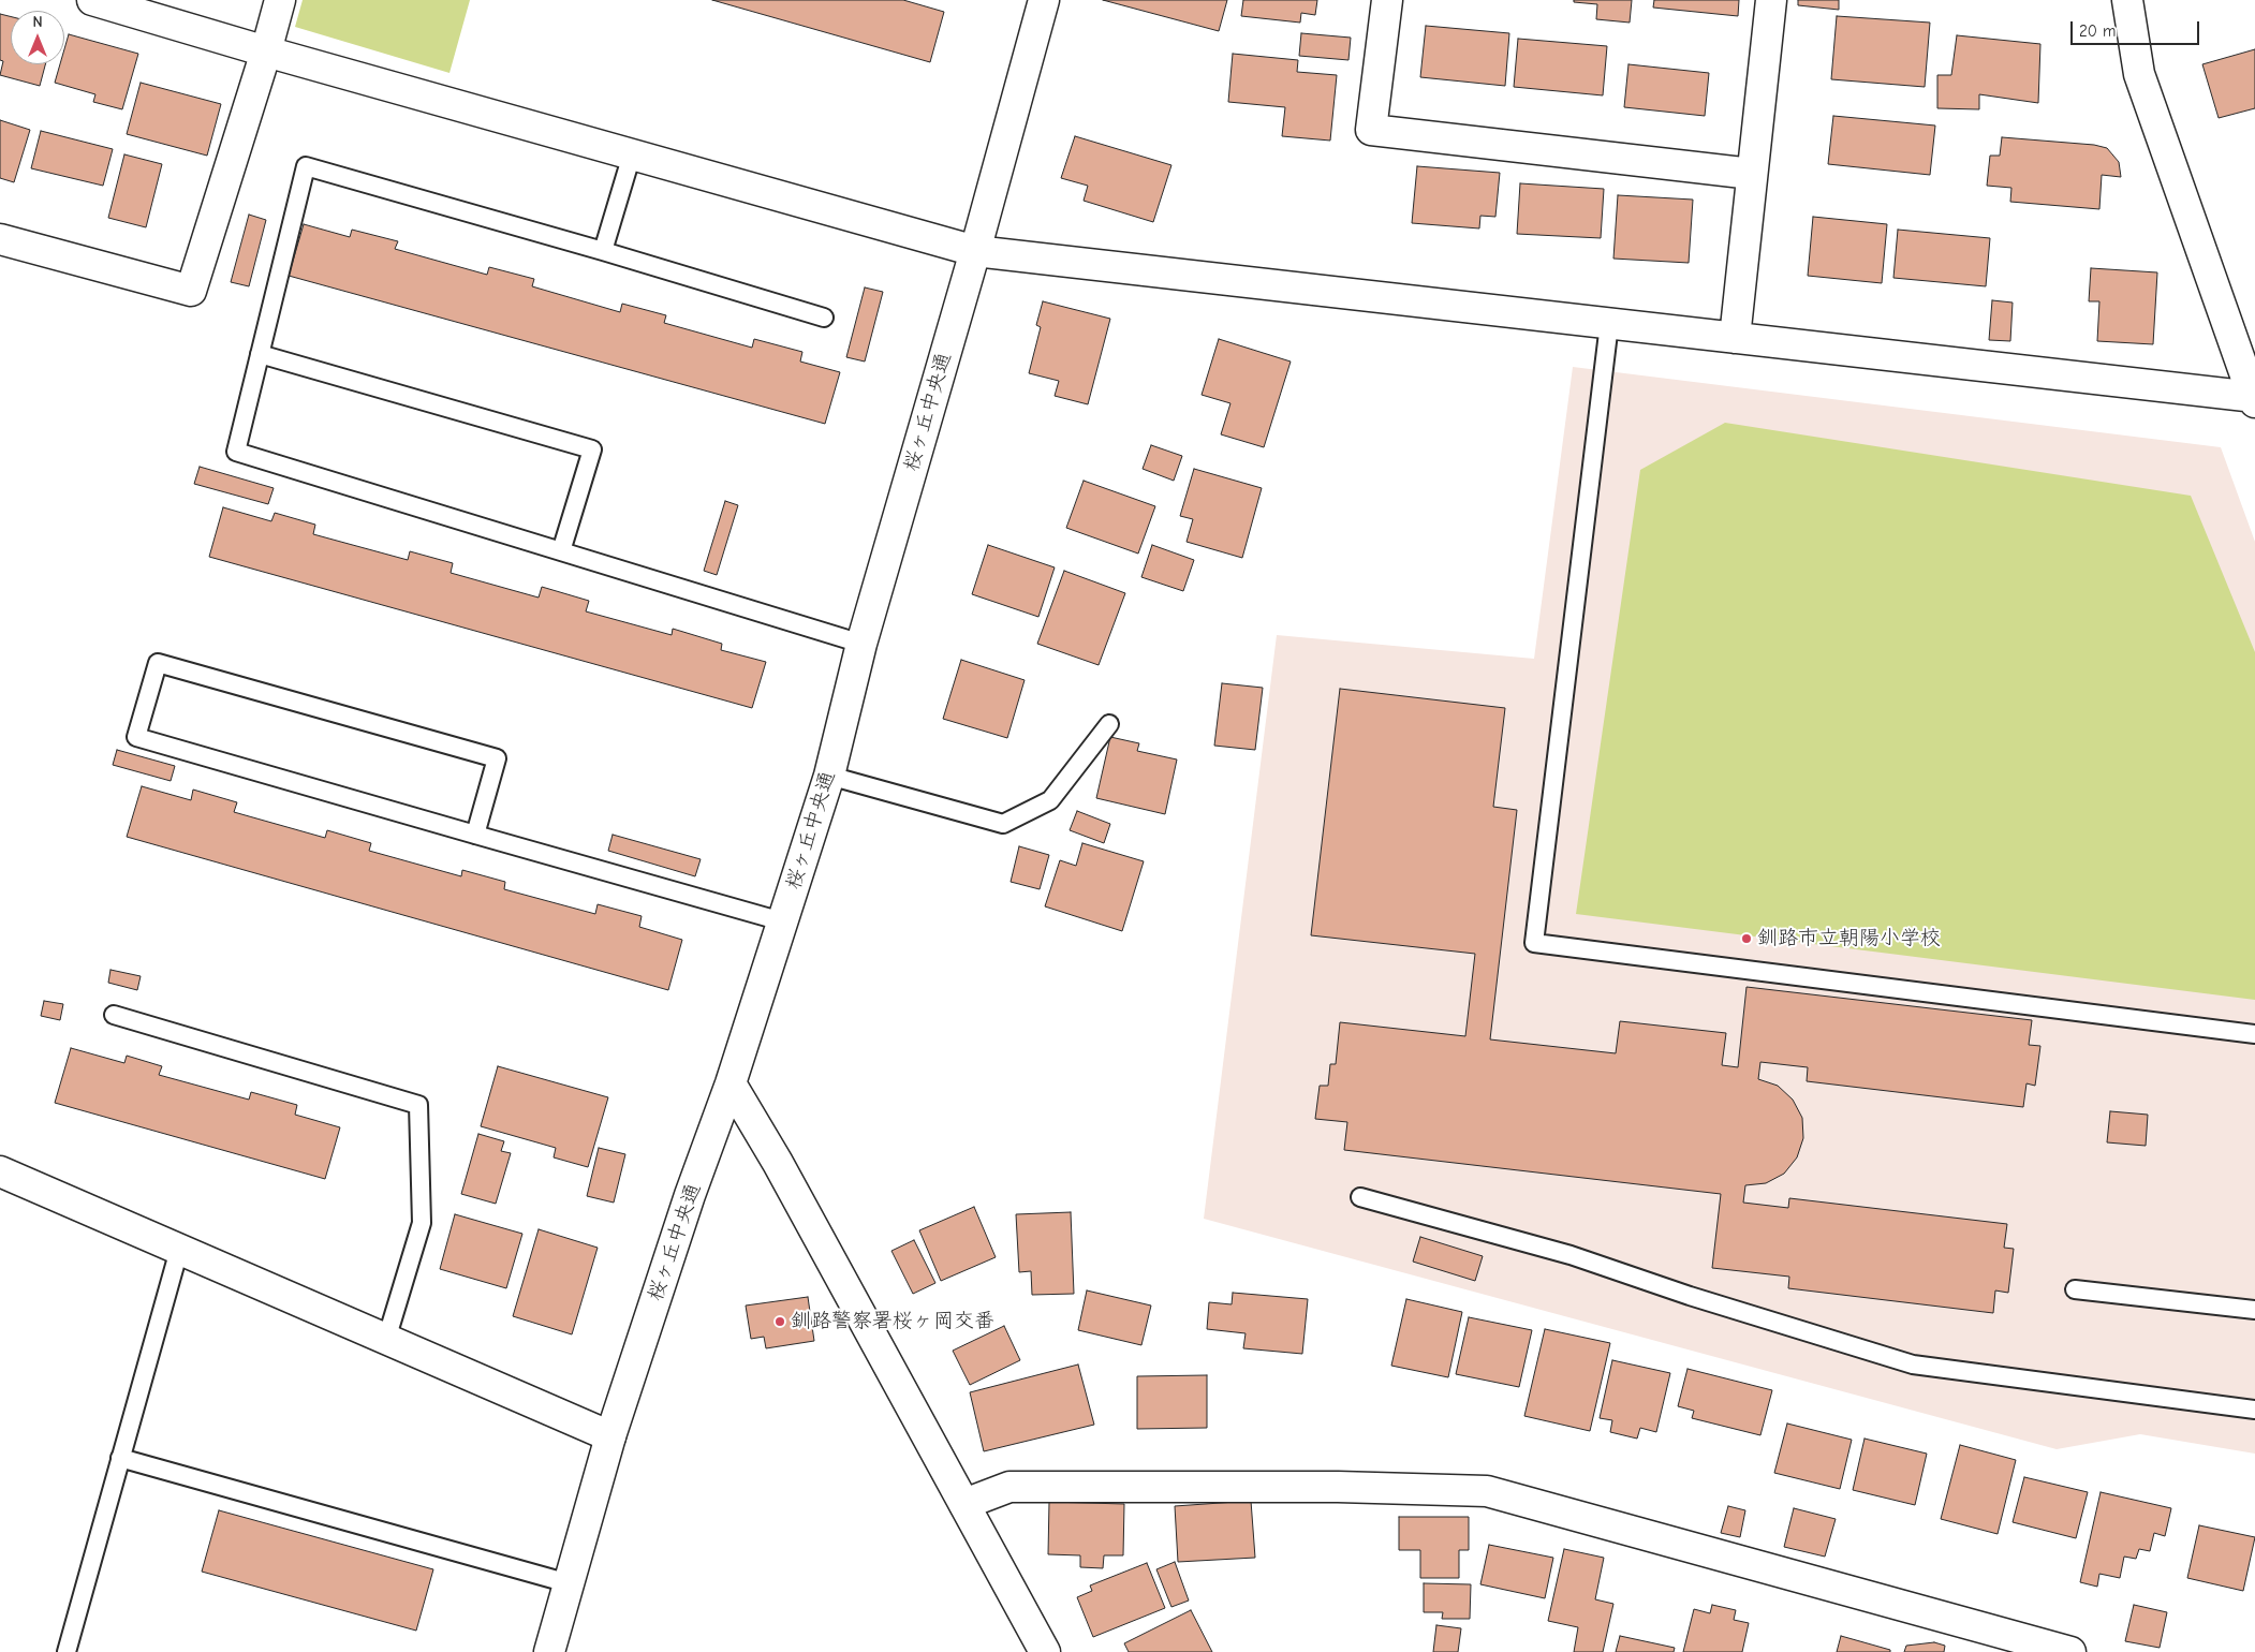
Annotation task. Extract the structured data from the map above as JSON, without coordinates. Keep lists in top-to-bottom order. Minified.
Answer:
{"streets":{"street":["桜ヶ丘中央通"]},"places":["釧路市立朝陽小学校","釧路警察署桜ヶ岡交番"],"scale_bar":"20 m","north":"top"}
